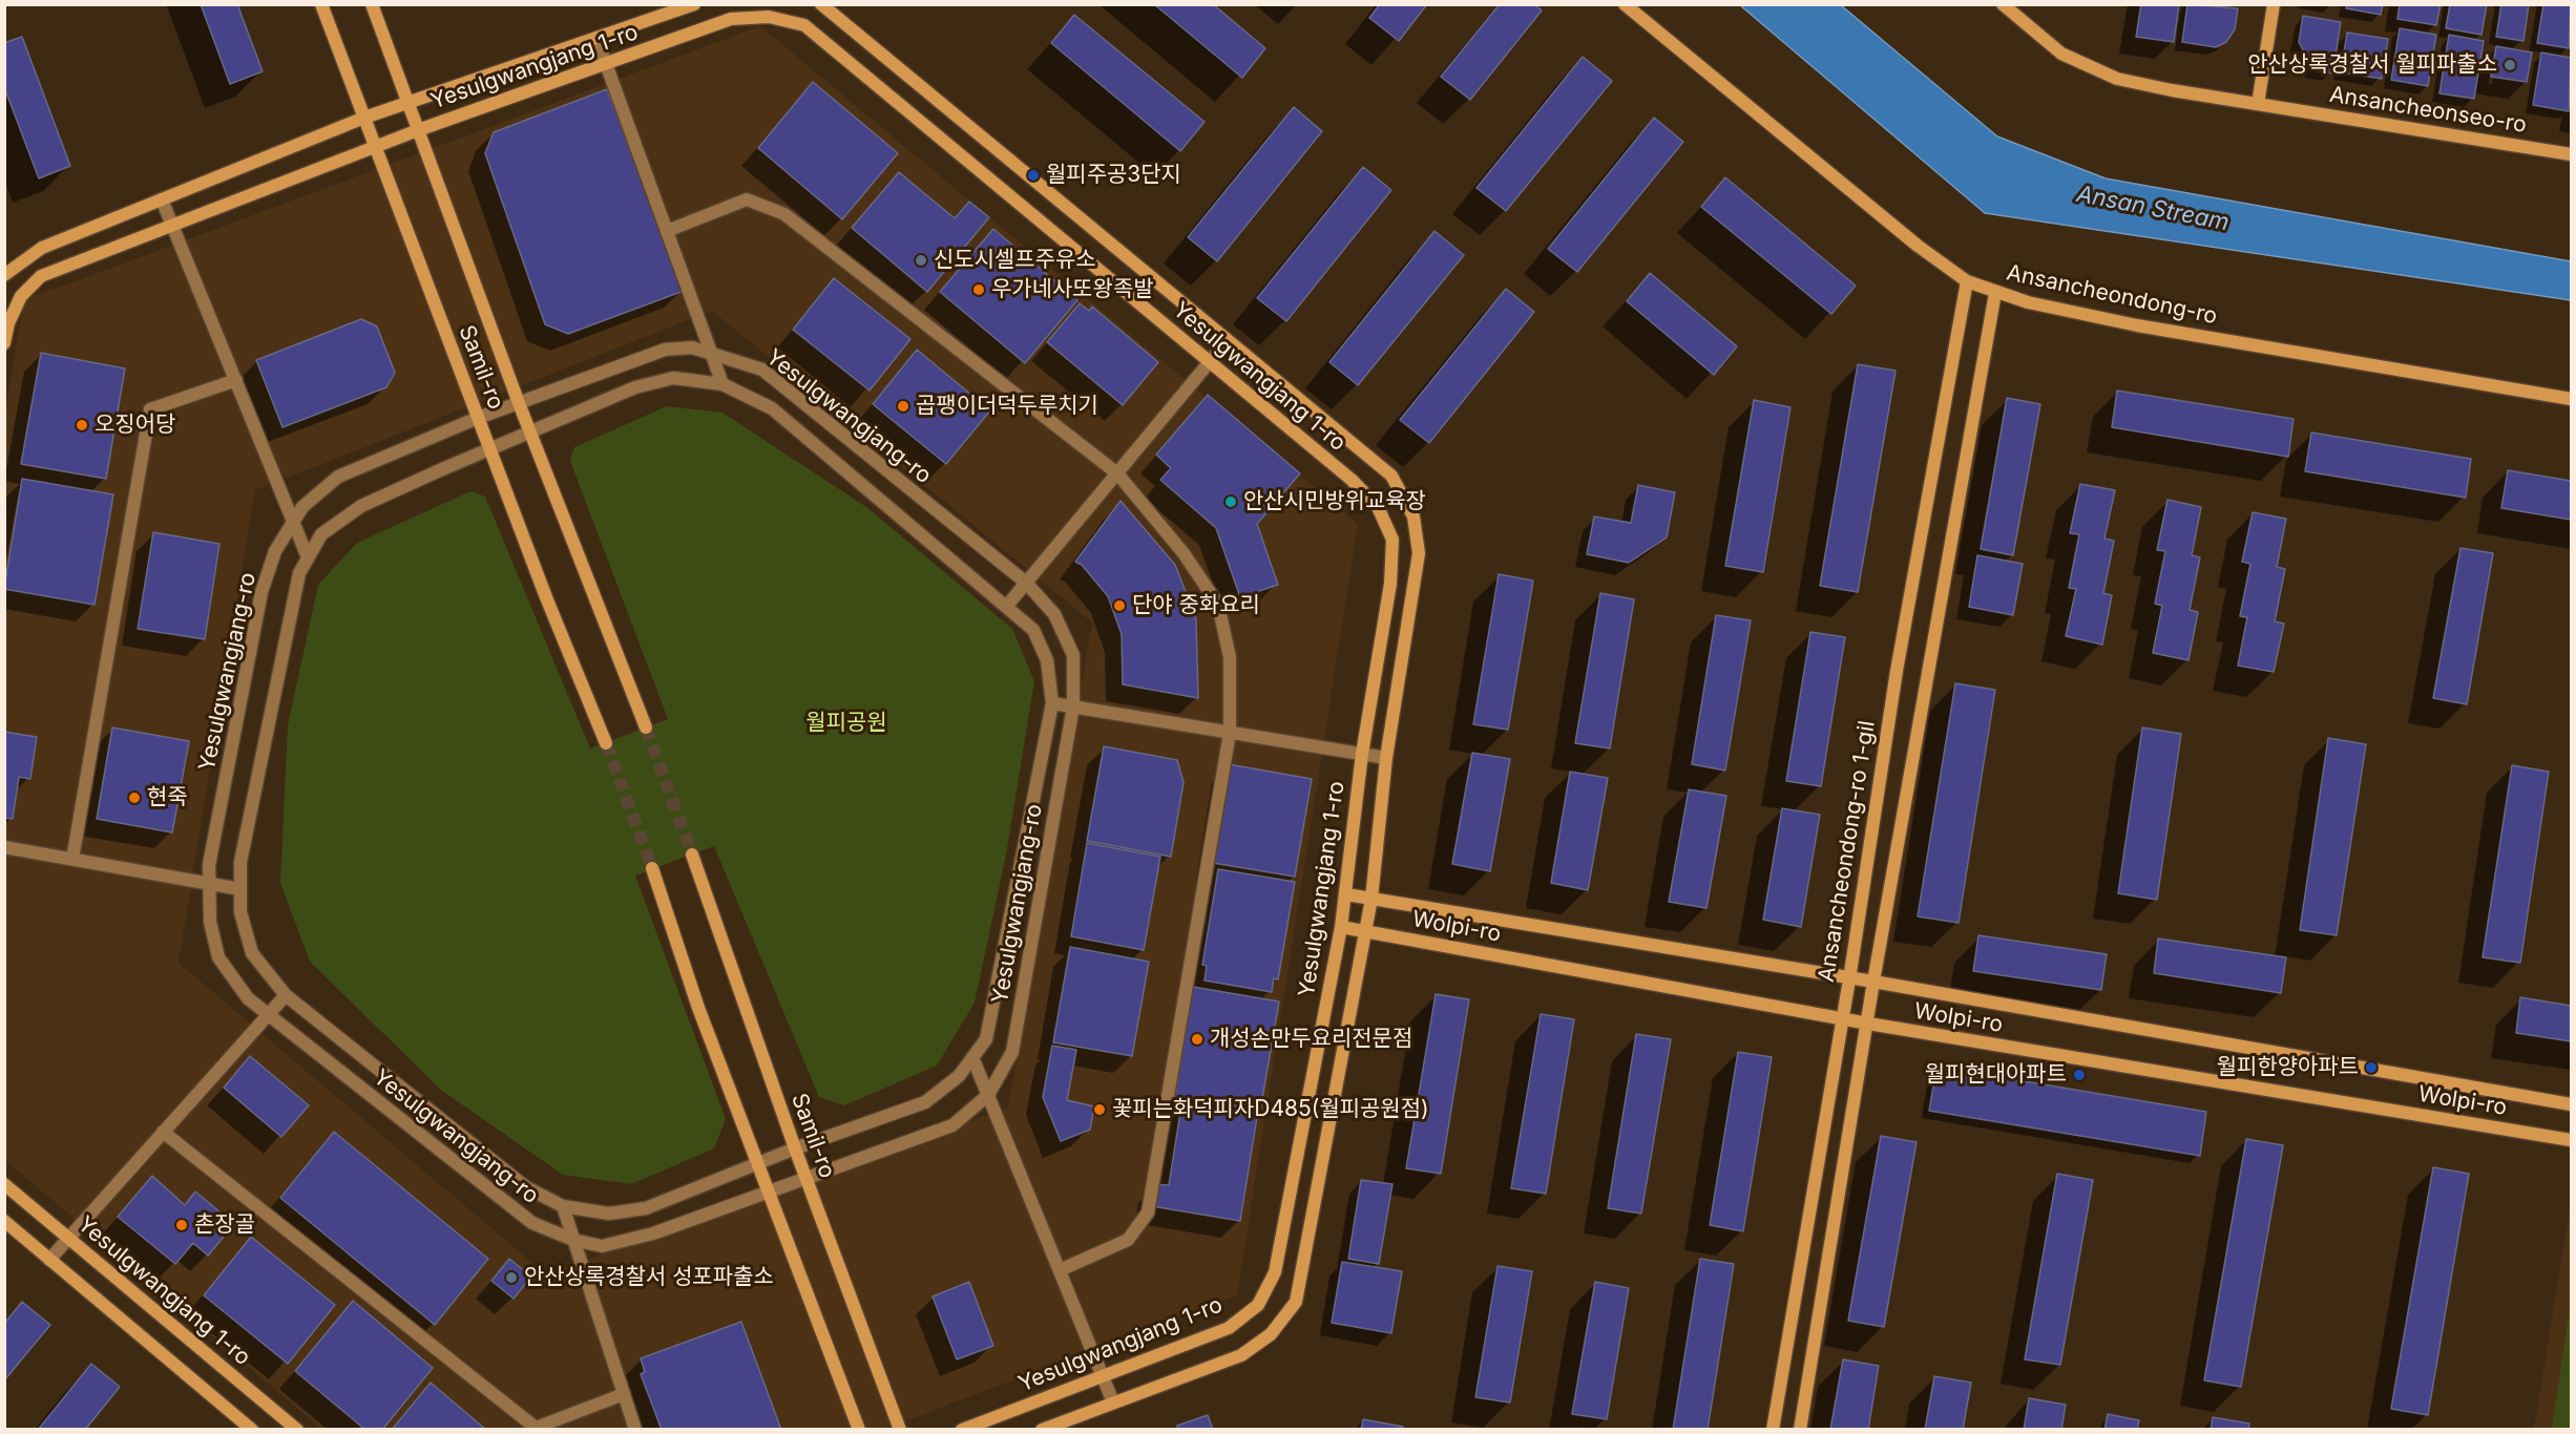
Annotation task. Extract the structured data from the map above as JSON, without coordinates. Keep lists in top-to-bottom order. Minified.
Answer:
{"streets":{"street":["Yesulgwangjang 1-ro","Ansancheonseo-ro","Ansancheondong-ro","Samil-ro","Yesulgwangjang-ro","Ansancheondong-ro 1-gil","Wolpi-ro"]},"crossings":[["Yesulgwangjang 1-ro","Samil-ro"],["Yesulgwangjang 1-ro","Wolpi-ro"],["Ansancheondong-ro","Ansancheondong-ro 1-gil"],["Samil-ro","Yesulgwangjang-ro"],["Ansancheondong-ro 1-gil","Wolpi-ro"]],"water":["Ansan Stream"],"parks":["월피공원"],"places":["안산상록경찰서 월피파출소","월피주공3단지","신도시셀프주유소","우가네사또왕족발","곱팽이더덕두루치기","오징어당","안산시민방위교육장","단야 중화요리","현죽","개성손만두요리전문점","월피한양아파트","월피현대아파트","꽃피는화덕피자D485(월피공원점)","촌장골","안산상록경찰서 성포파출소"]}
